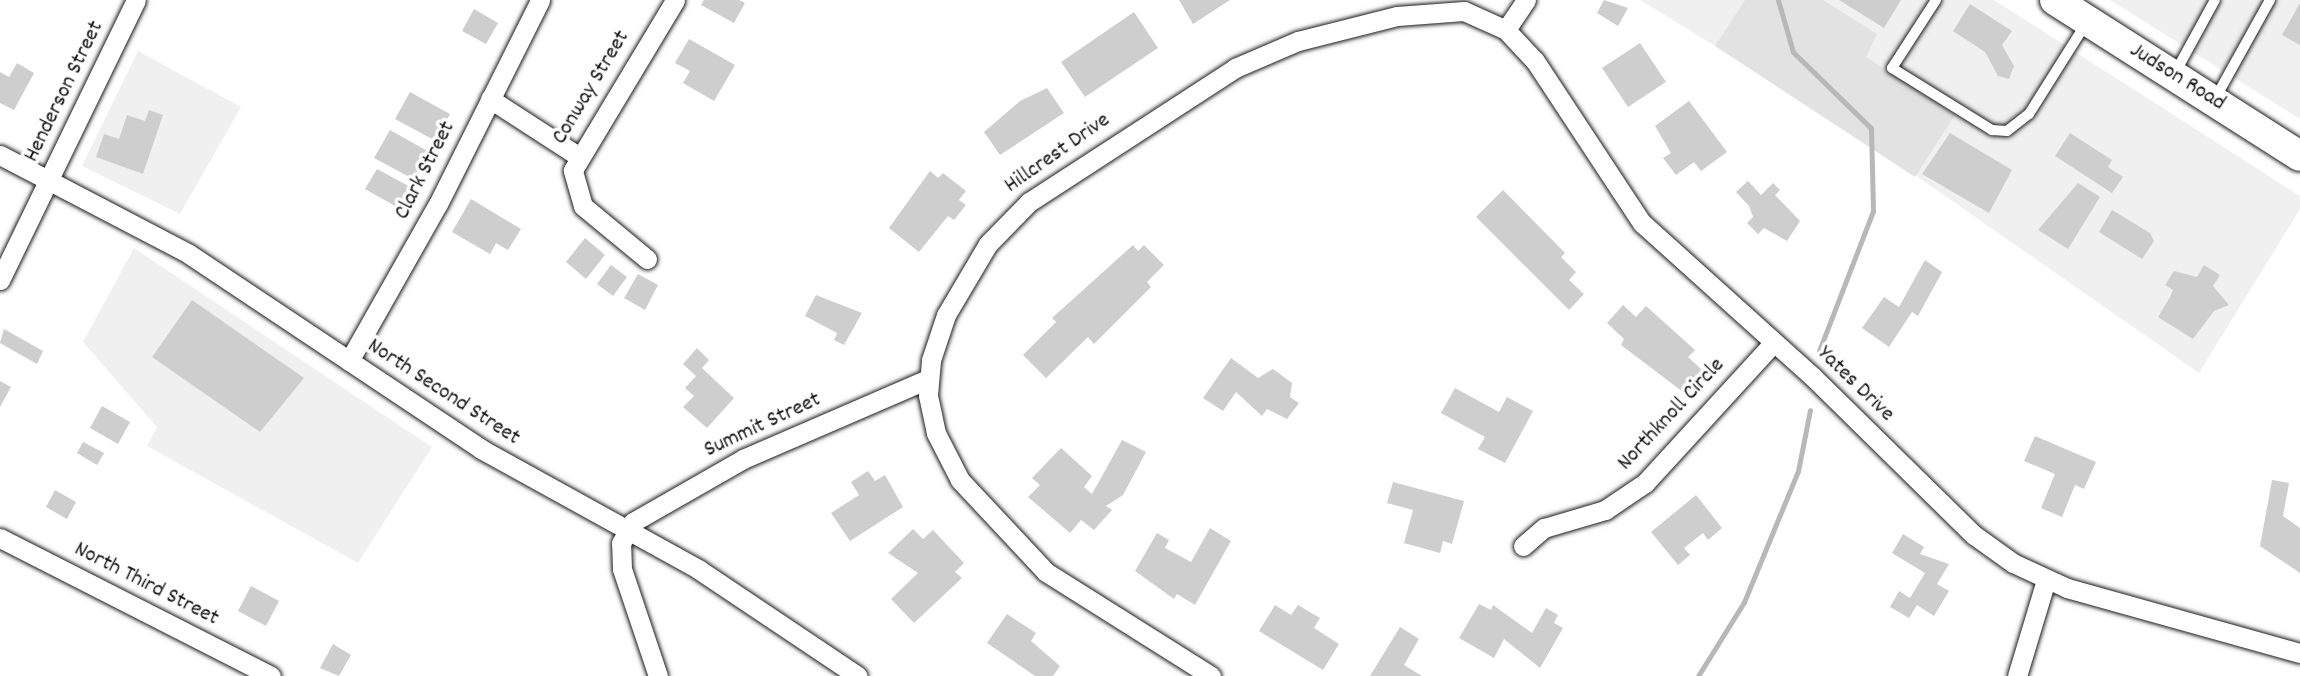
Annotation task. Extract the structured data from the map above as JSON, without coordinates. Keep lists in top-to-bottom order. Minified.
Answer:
{"streets":{"main road":["Judson Road"],"street":["Conway Street","Henderson Street","Hillcrest Drive","Clark Street","Yates Drive","North Second Street","Northknoll Circle","Summit Street","North Third Street"]},"crossings":[["Henderson Street","North Second Street"],["Hillcrest Drive","Yates Drive"],["Hillcrest Drive","Summit Street"],["Clark Street","North Second Street"],["Yates Drive","Northknoll Circle"],["North Second Street","Summit Street"]]}
